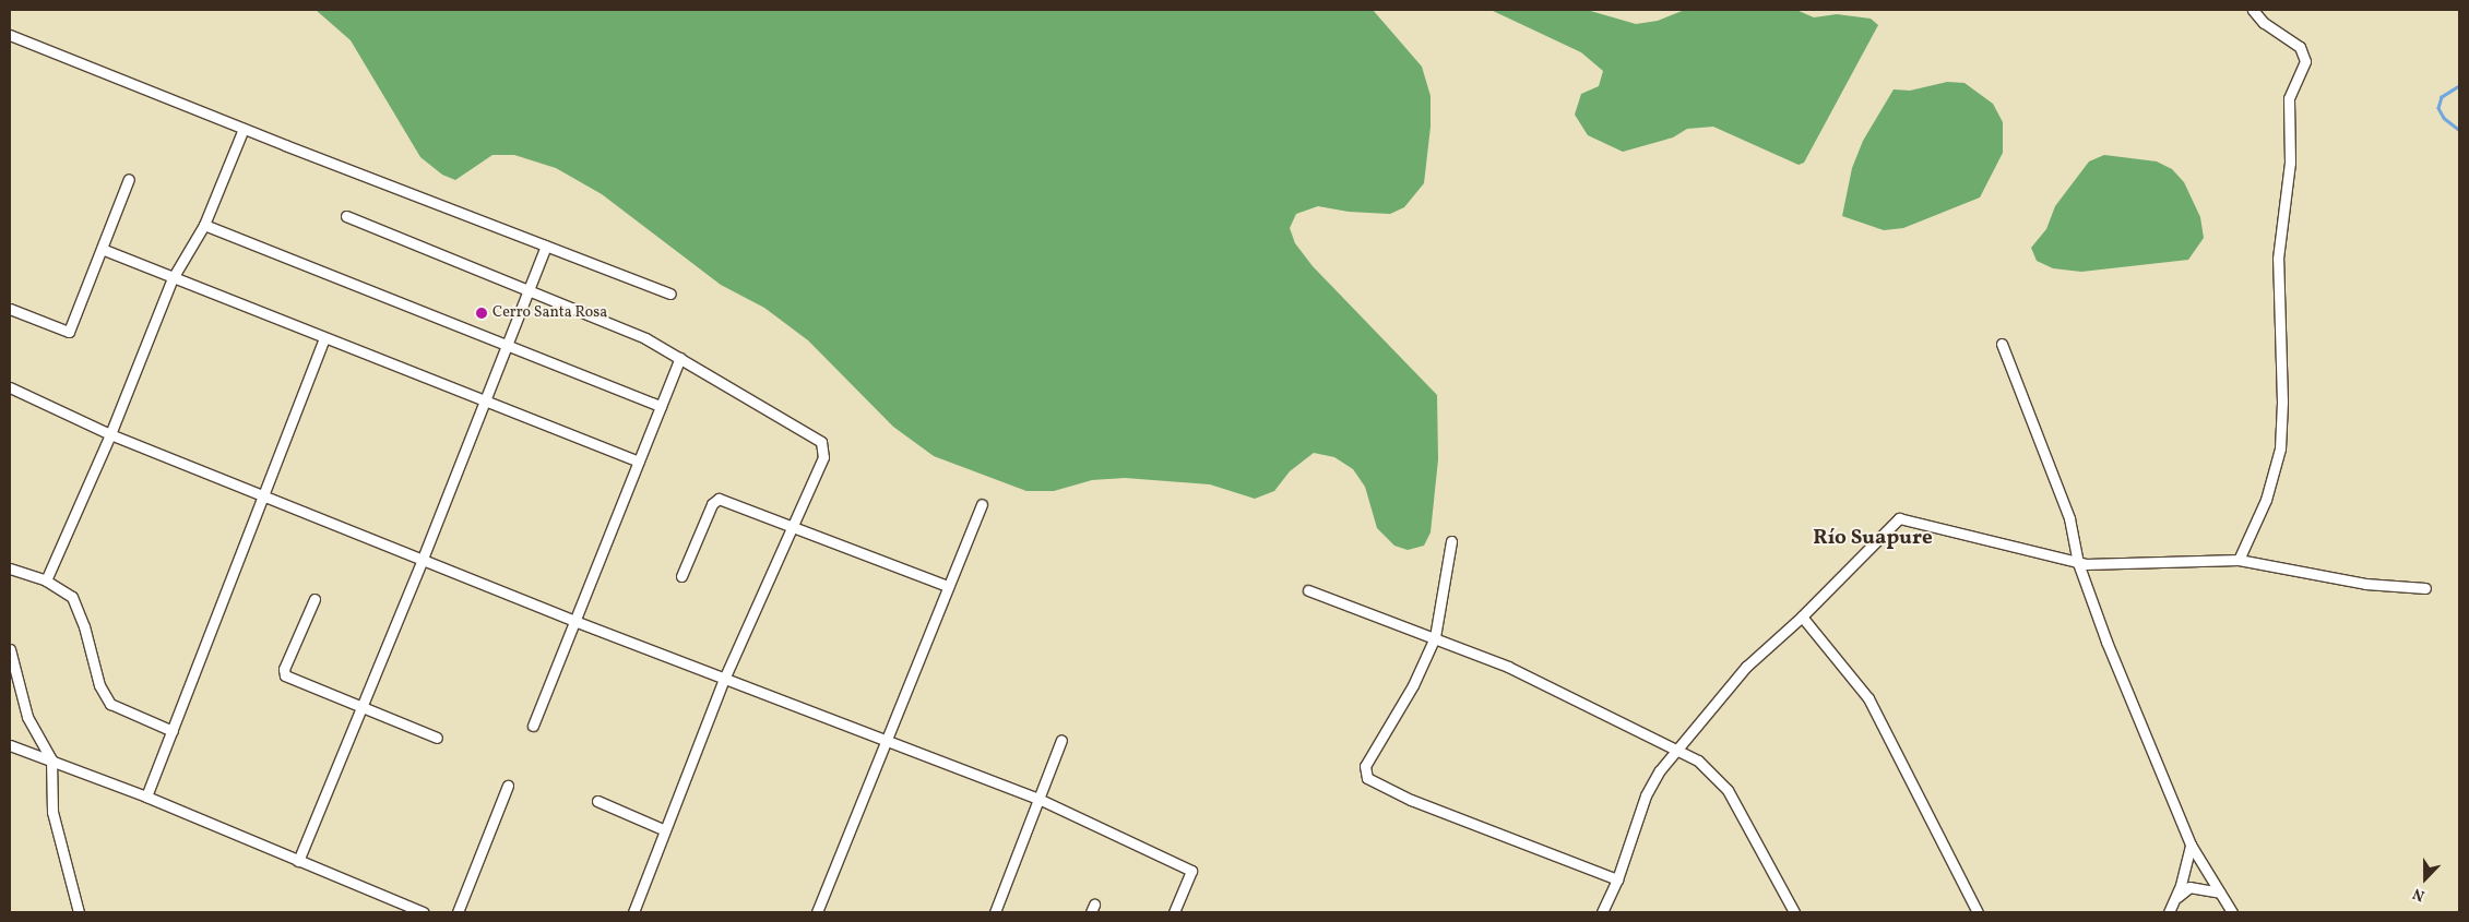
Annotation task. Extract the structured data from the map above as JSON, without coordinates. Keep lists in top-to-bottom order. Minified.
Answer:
{"districts":["Río Suapure"],"places":["Cerro Santa Rosa"],"north":"bottom"}
